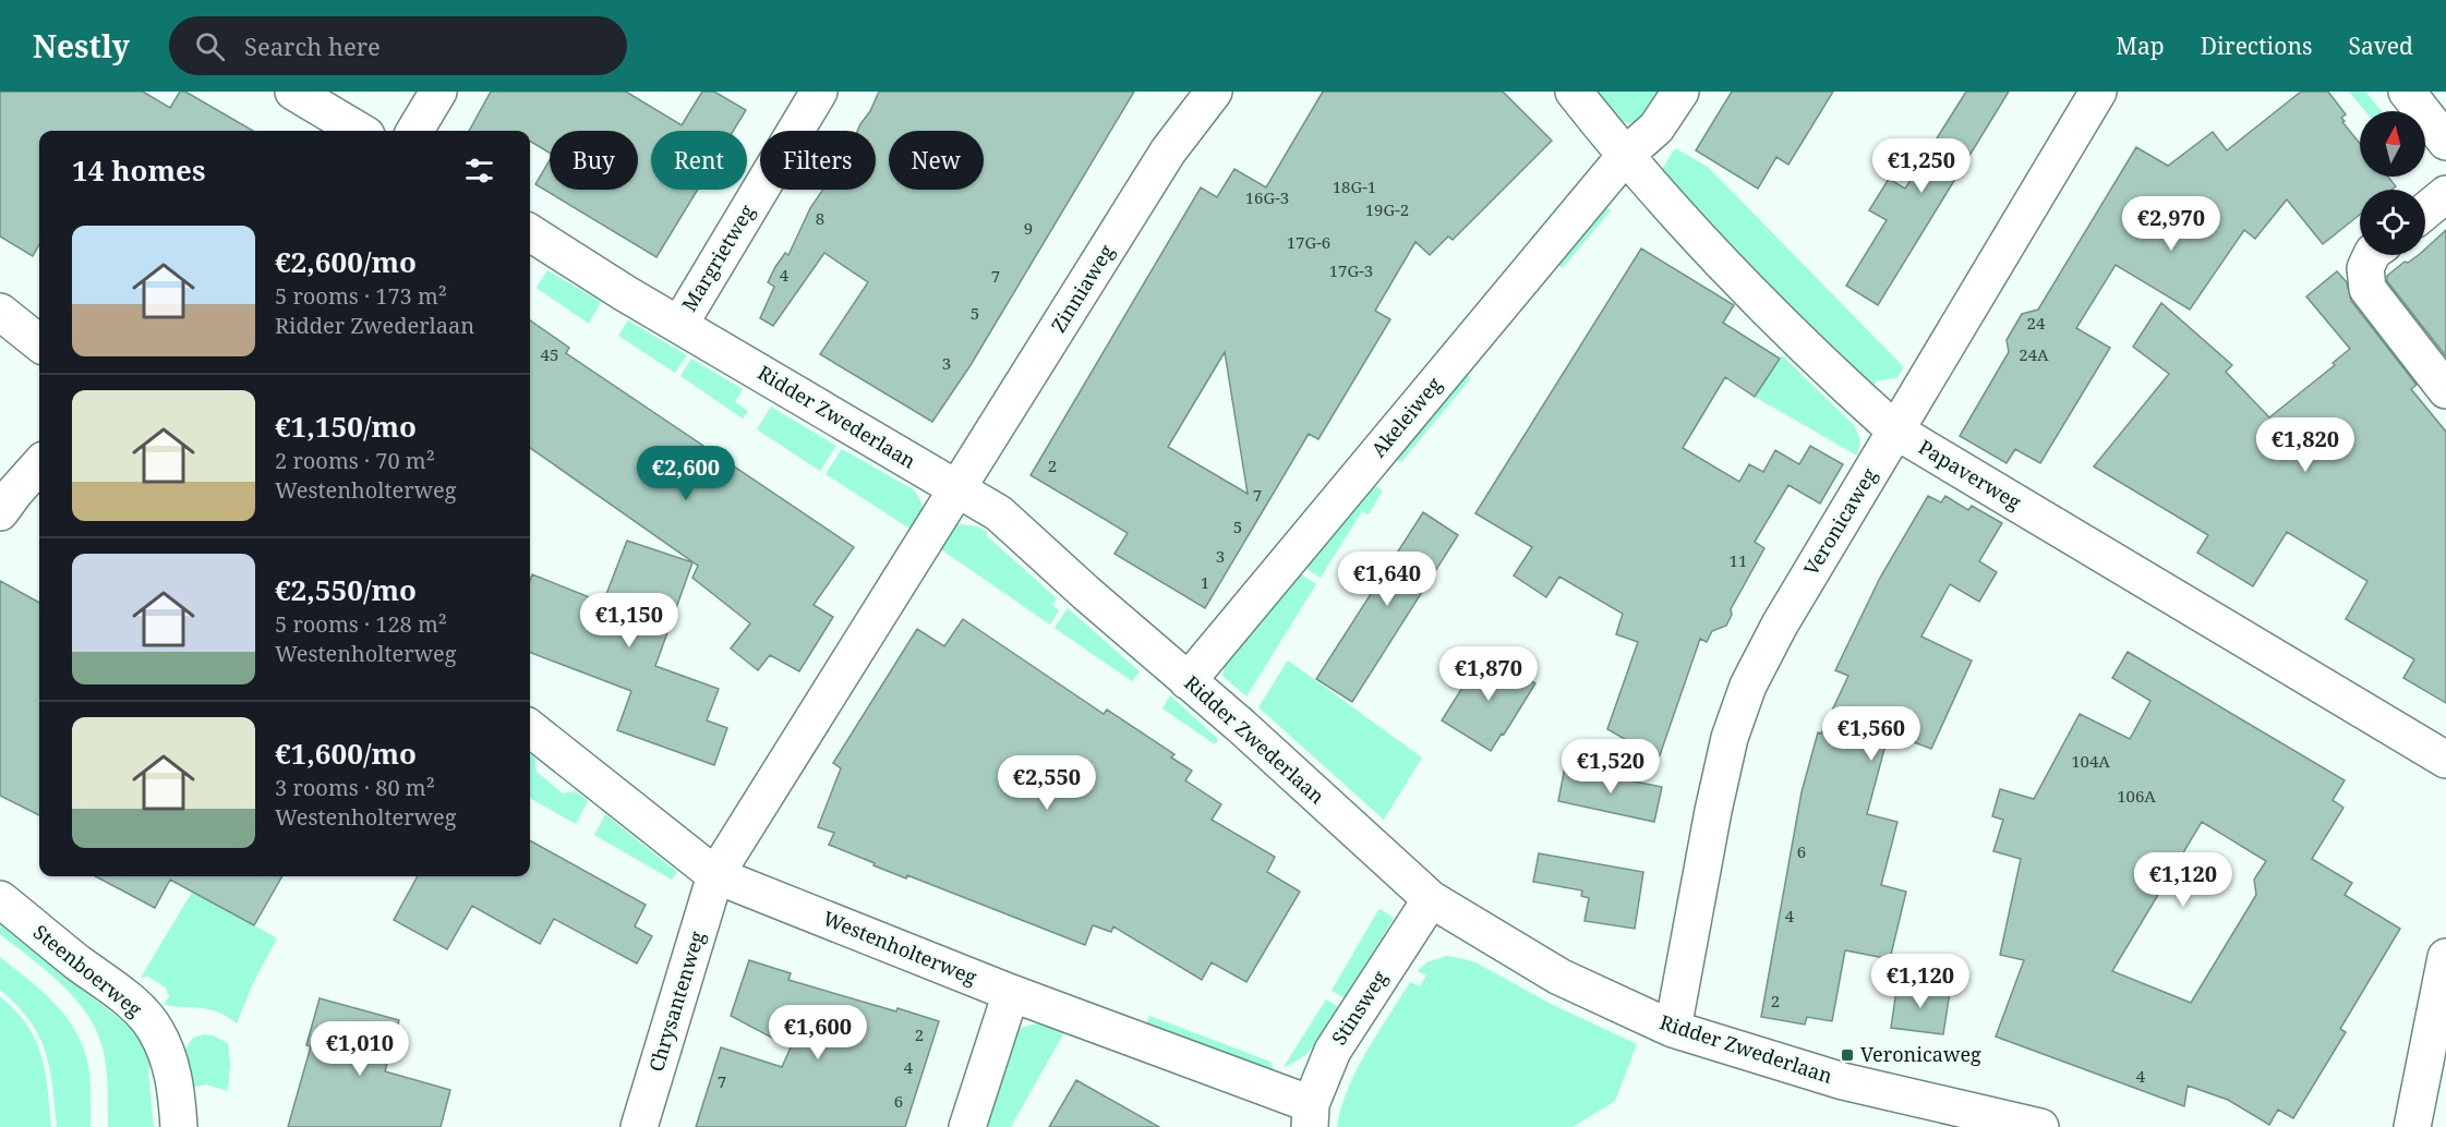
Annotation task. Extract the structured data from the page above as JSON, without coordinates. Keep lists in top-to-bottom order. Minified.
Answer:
{"streets":{"street":["Margrietweg","Zinniaweg","Ridder Zwederlaan","Akeleiweg","Papaverweg","Veronicaweg","Westenholterweg","Steenboerweg","Chrysantenweg","Stinsweg"]},"crossings":[["Margrietweg","Ridder Zwederlaan"],["Zinniaweg","Ridder Zwederlaan"],["Zinniaweg","Westenholterweg"],["Zinniaweg","Chrysantenweg"],["Ridder Zwederlaan","Akeleiweg"],["Ridder Zwederlaan","Veronicaweg"],["Ridder Zwederlaan","Stinsweg"],["Akeleiweg","Papaverweg"],["Papaverweg","Veronicaweg"],["Westenholterweg","Chrysantenweg"],["Westenholterweg","Stinsweg"]],"places":{"transit":["Veronicaweg"]},"house_numbers":["18G-1","16G-3","19G-2","8","9","17G-6","17G-3","4","7","5","24","45","24A","3","2","7","5","3","11","1","104A","106A","6","4","2","2","4","4","7","6"],"north":"top","page":{"header":"Nestly","search":"Search here","nav":["Map","Directions","Saved"],"chip":["Buy","Rent","Filters","New"],"heading":"14 homes","price":["€1,250","€2,970","€1,820","€2,600","€1,640","€1,150","€1,870","€1,560","€1,520","€2,550","€1,120","€1,120","€1,600","€1,010"],"list":[{"name":"€2,600/mo","note":"5 rooms · 173 m² · Ridder Zwederlaan"},{"name":"€1,150/mo","note":"2 rooms · 70 m² · Westenholterweg"},{"name":"€2,550/mo","note":"5 rooms · 128 m² · Westenholterweg"},{"name":"€1,600/mo","note":"3 rooms · 80 m² · Westenholterweg"}]}}
